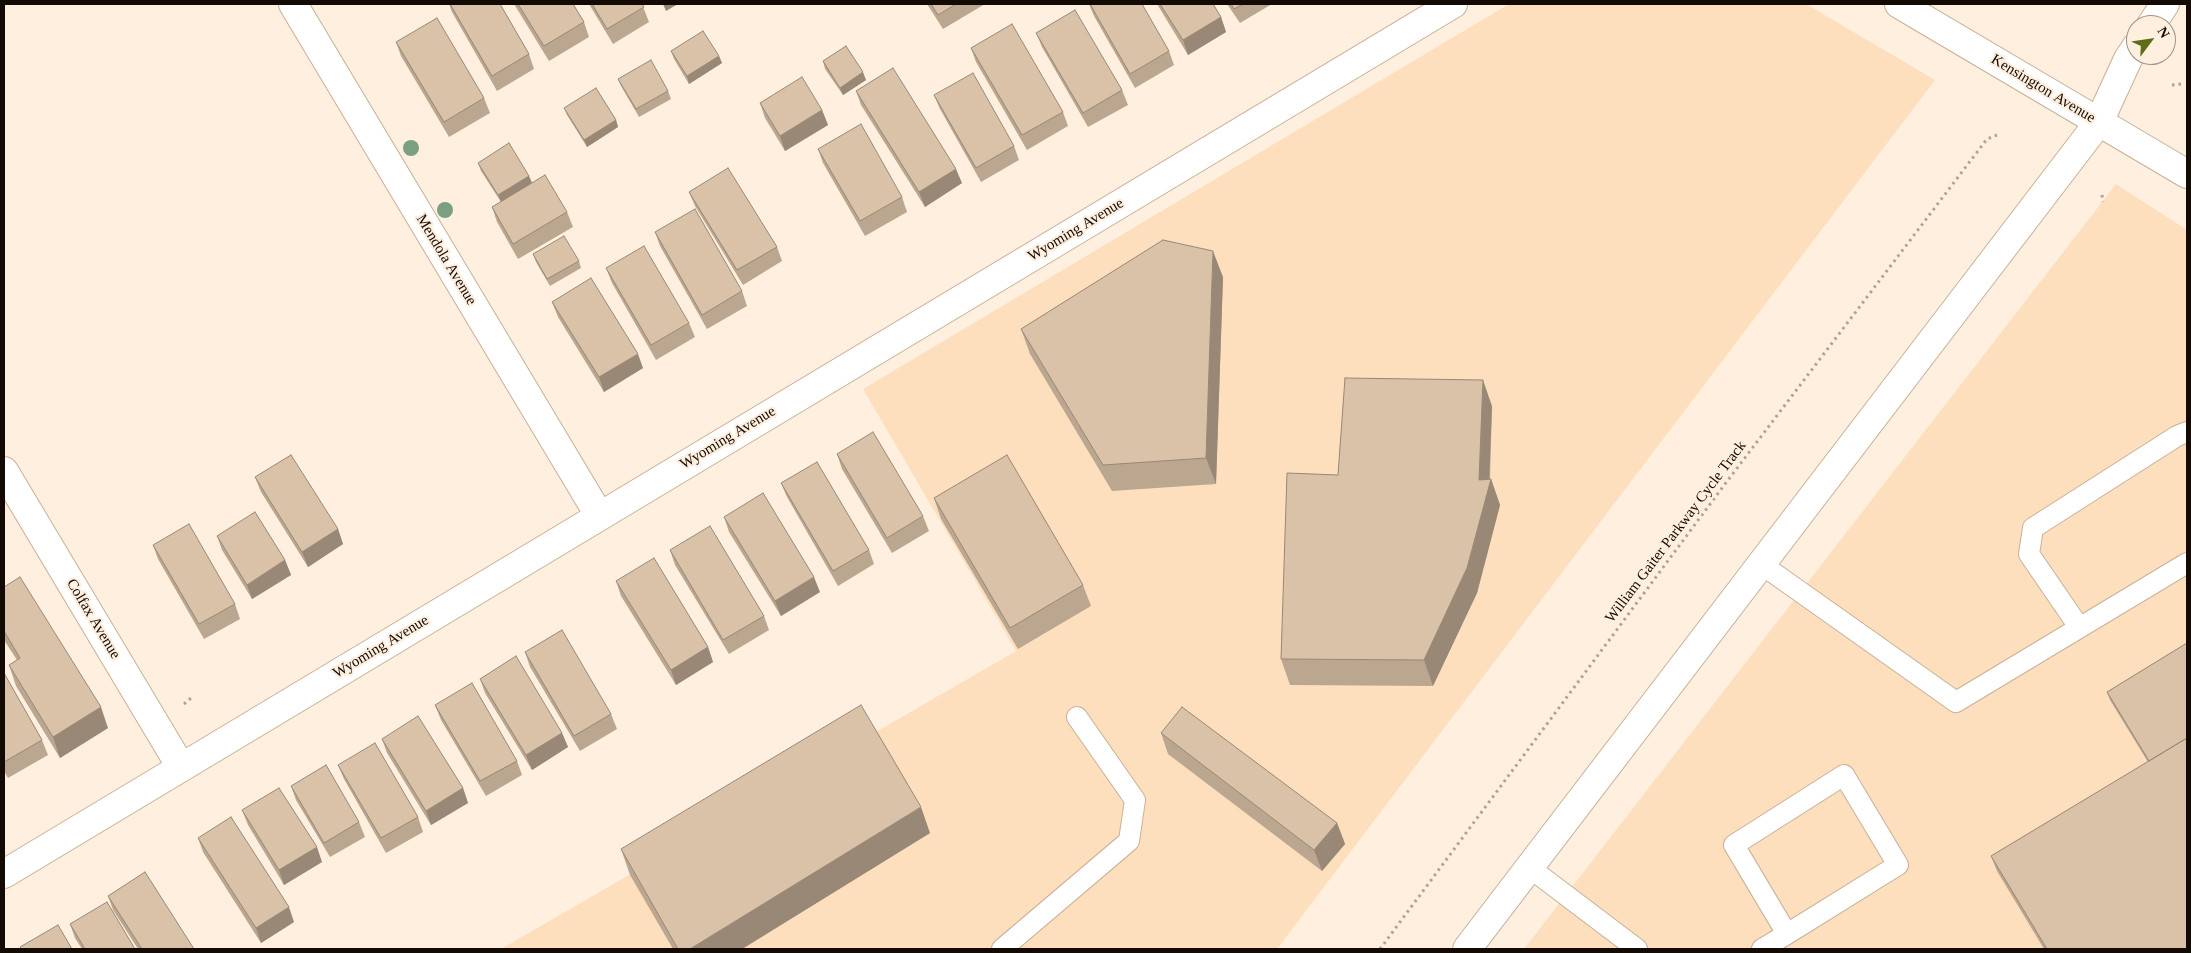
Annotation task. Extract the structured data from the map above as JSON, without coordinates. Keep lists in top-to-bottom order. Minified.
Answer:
{"streets":{"street":["Kensington Avenue","Wyoming Avenue","Mendola Avenue","Colfax Avenue"],"path":["William Gaiter Parkway Cycle Track"]},"crossings":[["Wyoming Avenue","Mendola Avenue"],["Wyoming Avenue","Colfax Avenue"]],"north":"top right"}
